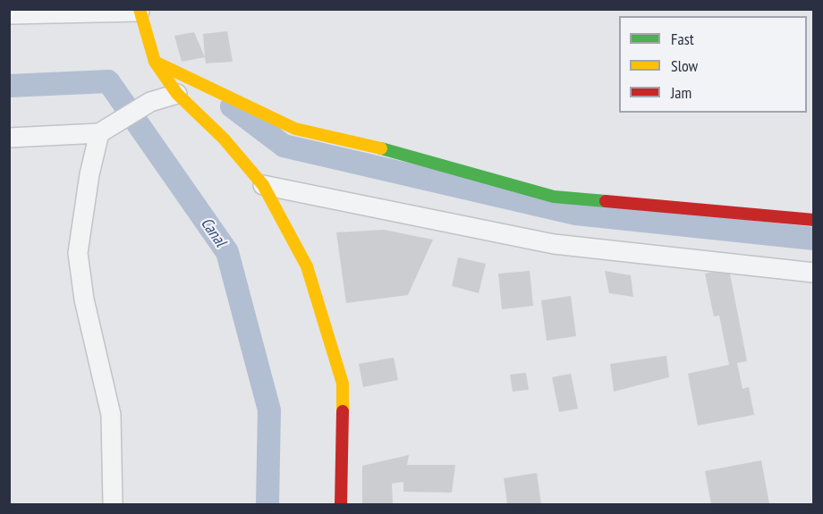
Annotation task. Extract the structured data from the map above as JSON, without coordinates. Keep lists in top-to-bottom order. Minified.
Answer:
{"water":["Canal"],"legend":["Fast","Slow","Jam"]}
